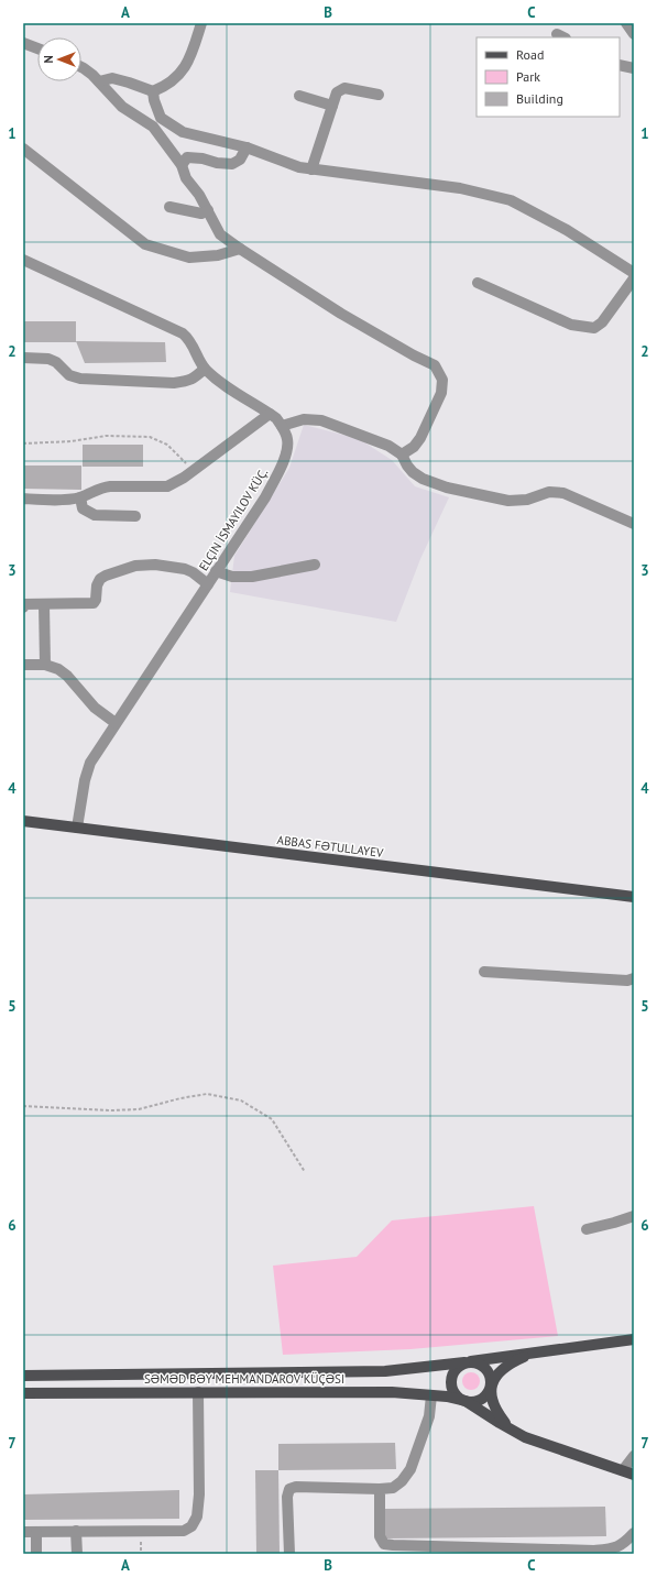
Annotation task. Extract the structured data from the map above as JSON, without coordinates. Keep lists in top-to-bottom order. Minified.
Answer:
{"streets":{"main road":["ABBAS FƏTULLAYEV","SƏMƏD BƏY MEHMANDAROV KÜÇƏSI"]},"legend":["Road","Park","Building"],"north":"left","grid":{"columns":["A","B","C"],"rows":["1","2","3","4","5","6","7"]}}
